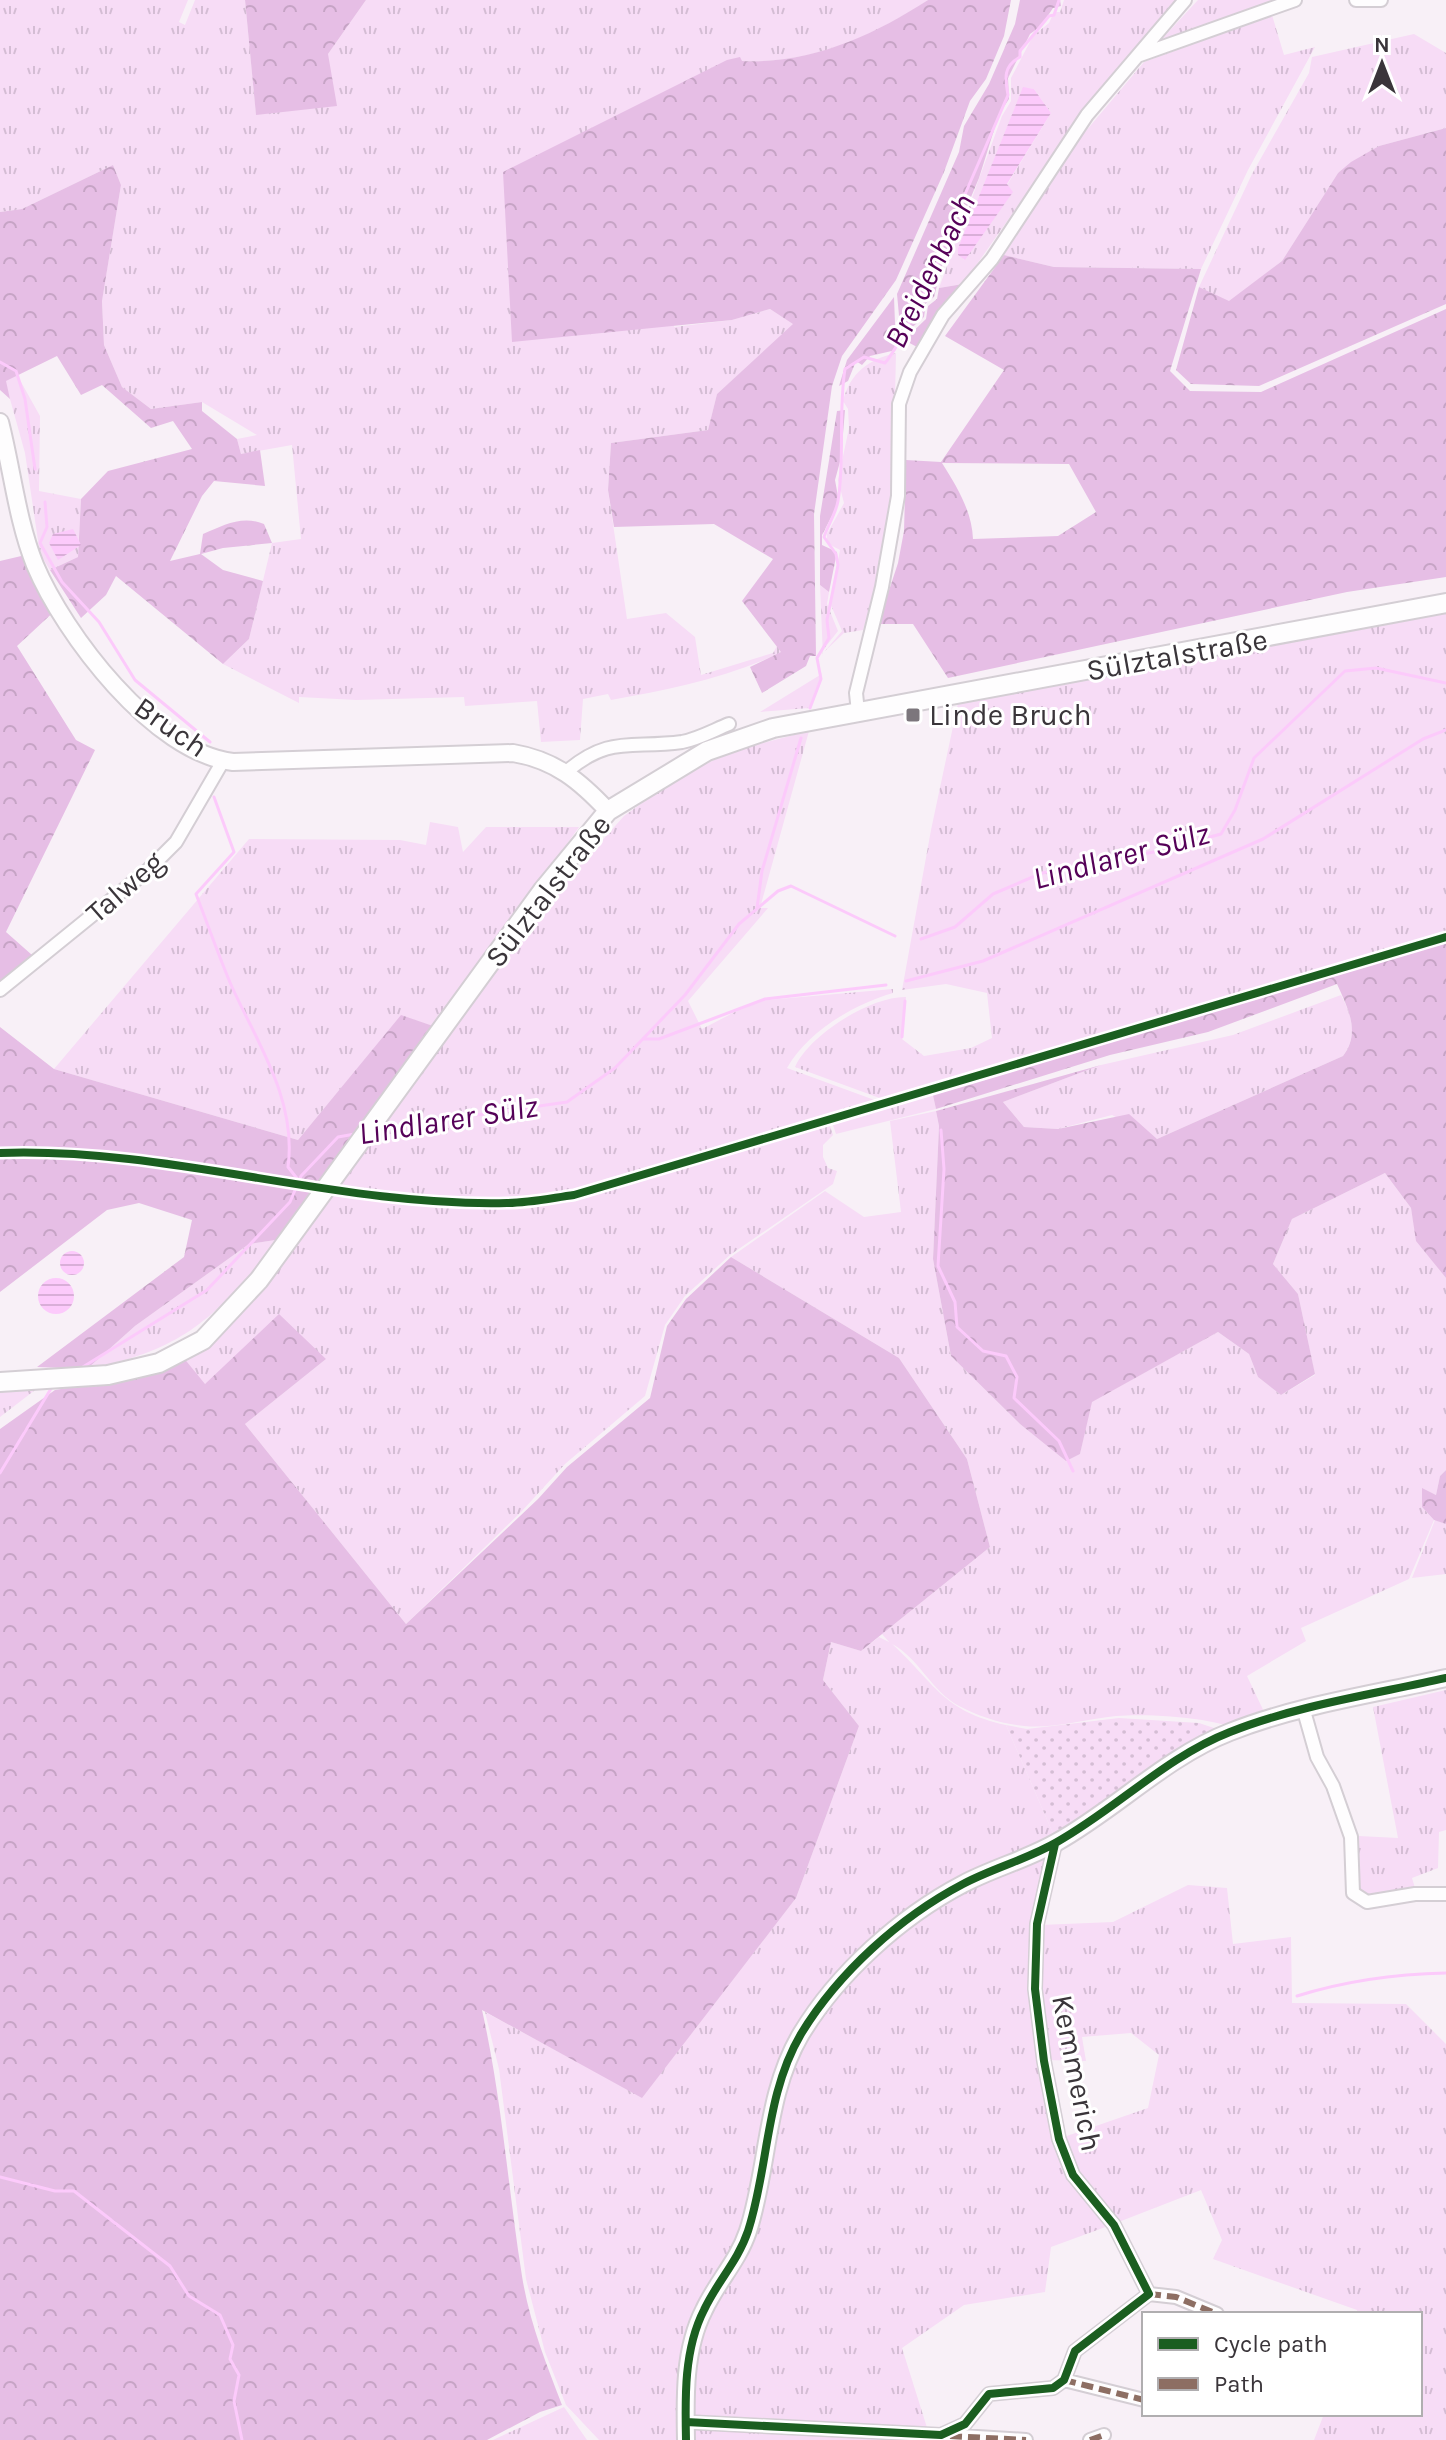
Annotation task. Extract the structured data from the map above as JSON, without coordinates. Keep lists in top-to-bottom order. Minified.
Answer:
{"streets":{"main road":["Sülztalstraße"],"street":["Bruch","Talweg","Kemmerich"]},"crossings":[["Sülztalstraße","Bruch"],["Bruch","Talweg"]],"water":["Breidenbach","Lindlarer Sülz"],"places":{"transit":["Linde Bruch"]},"legend":["Cycle path","Path"],"north":"top"}
